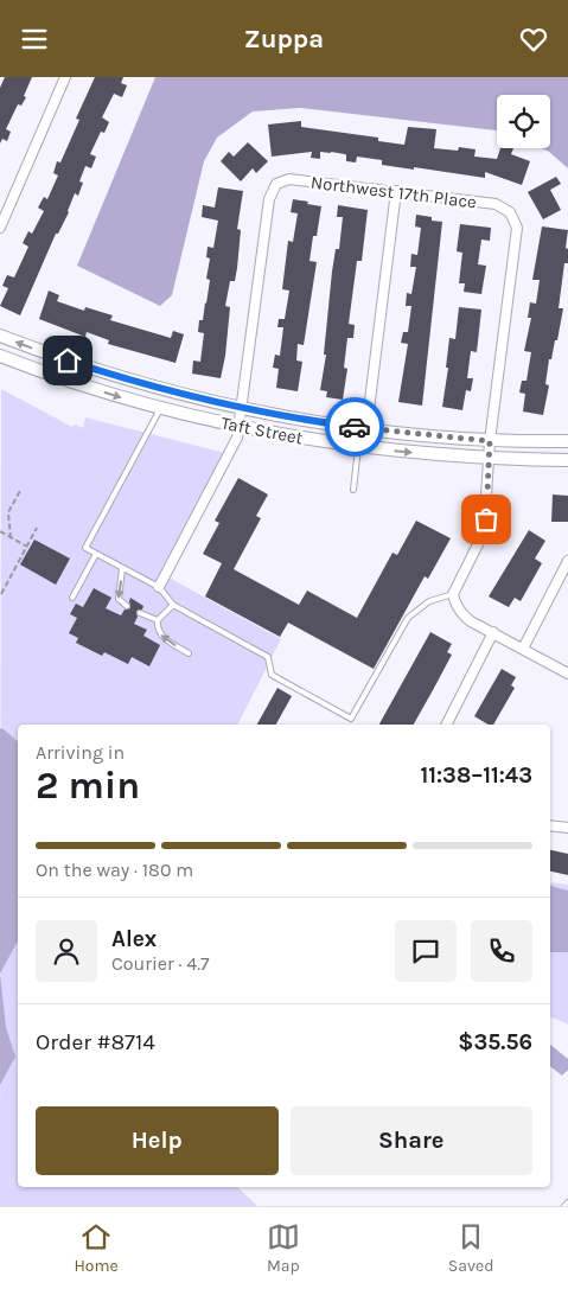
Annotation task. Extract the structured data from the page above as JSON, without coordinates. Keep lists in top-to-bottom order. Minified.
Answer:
{"streets":{"street":["Northwest 17th Place","Taft Street"]},"crossings":[["Northwest 17th Place","Taft Street"]],"page":{"header":"Zuppa","heading":["2 min","Arriving in","11:38–11:43"],"panel":["Alex","Courier · 4.7","Order #8714","$35.56"],"bar":"On the way · 180 m","buttons":["Help","Share"],"tabs":["Home","Map","Saved"]}}
